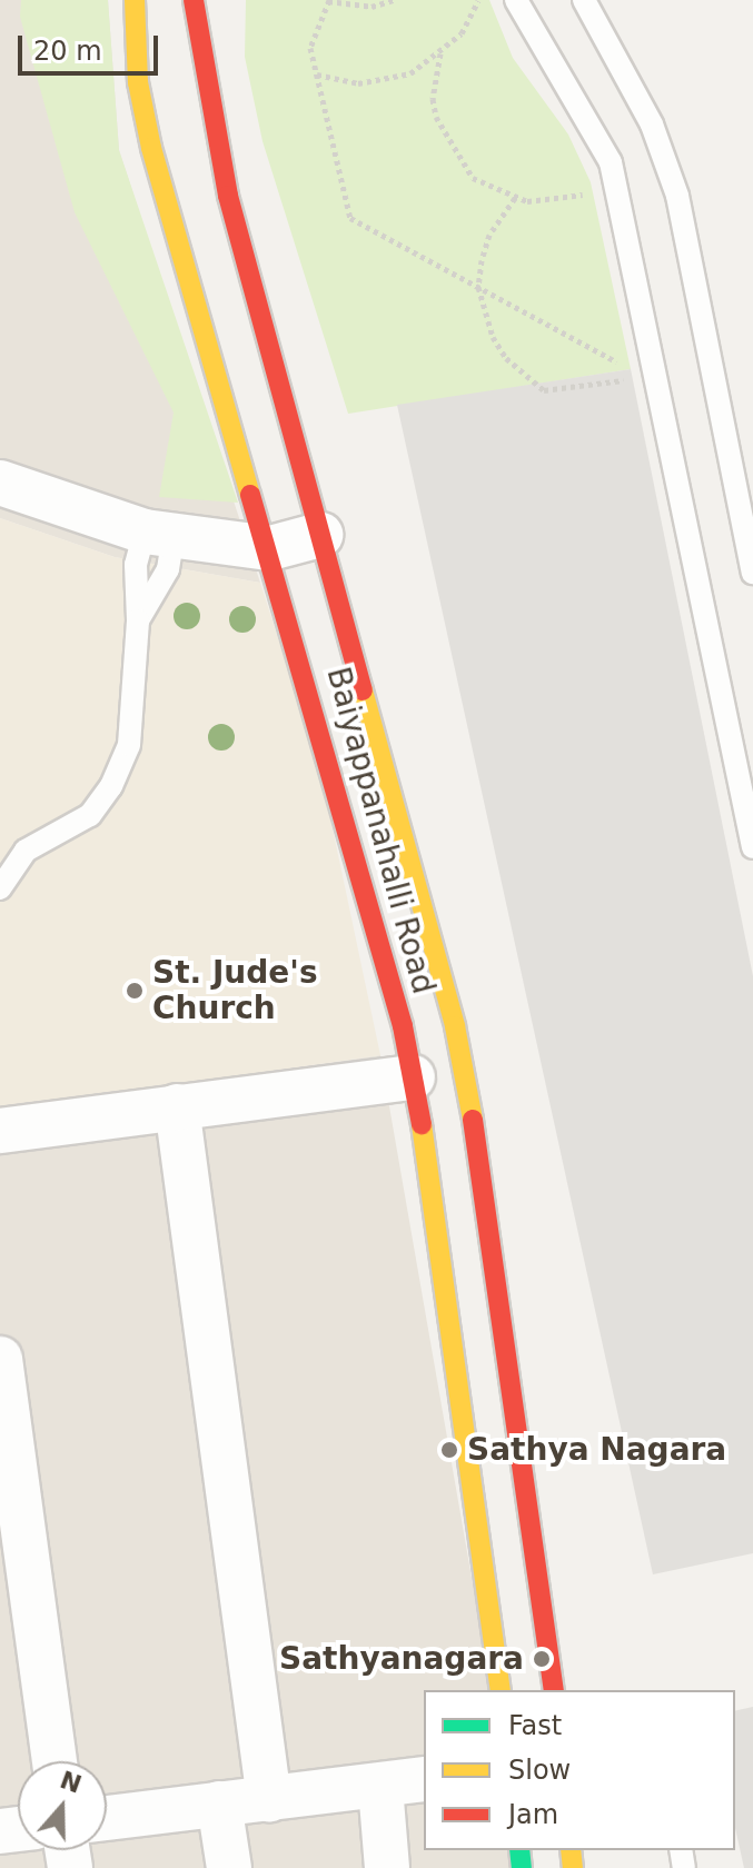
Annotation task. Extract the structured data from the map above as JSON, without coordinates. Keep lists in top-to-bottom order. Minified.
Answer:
{"streets":{"street":["Baiyappanahalli Road"]},"places":["St. Jude's Church","Sathya Nagara","Sathyanagara"],"legend":["Fast","Slow","Jam"],"scale_bar":"20 m","north":"top"}
